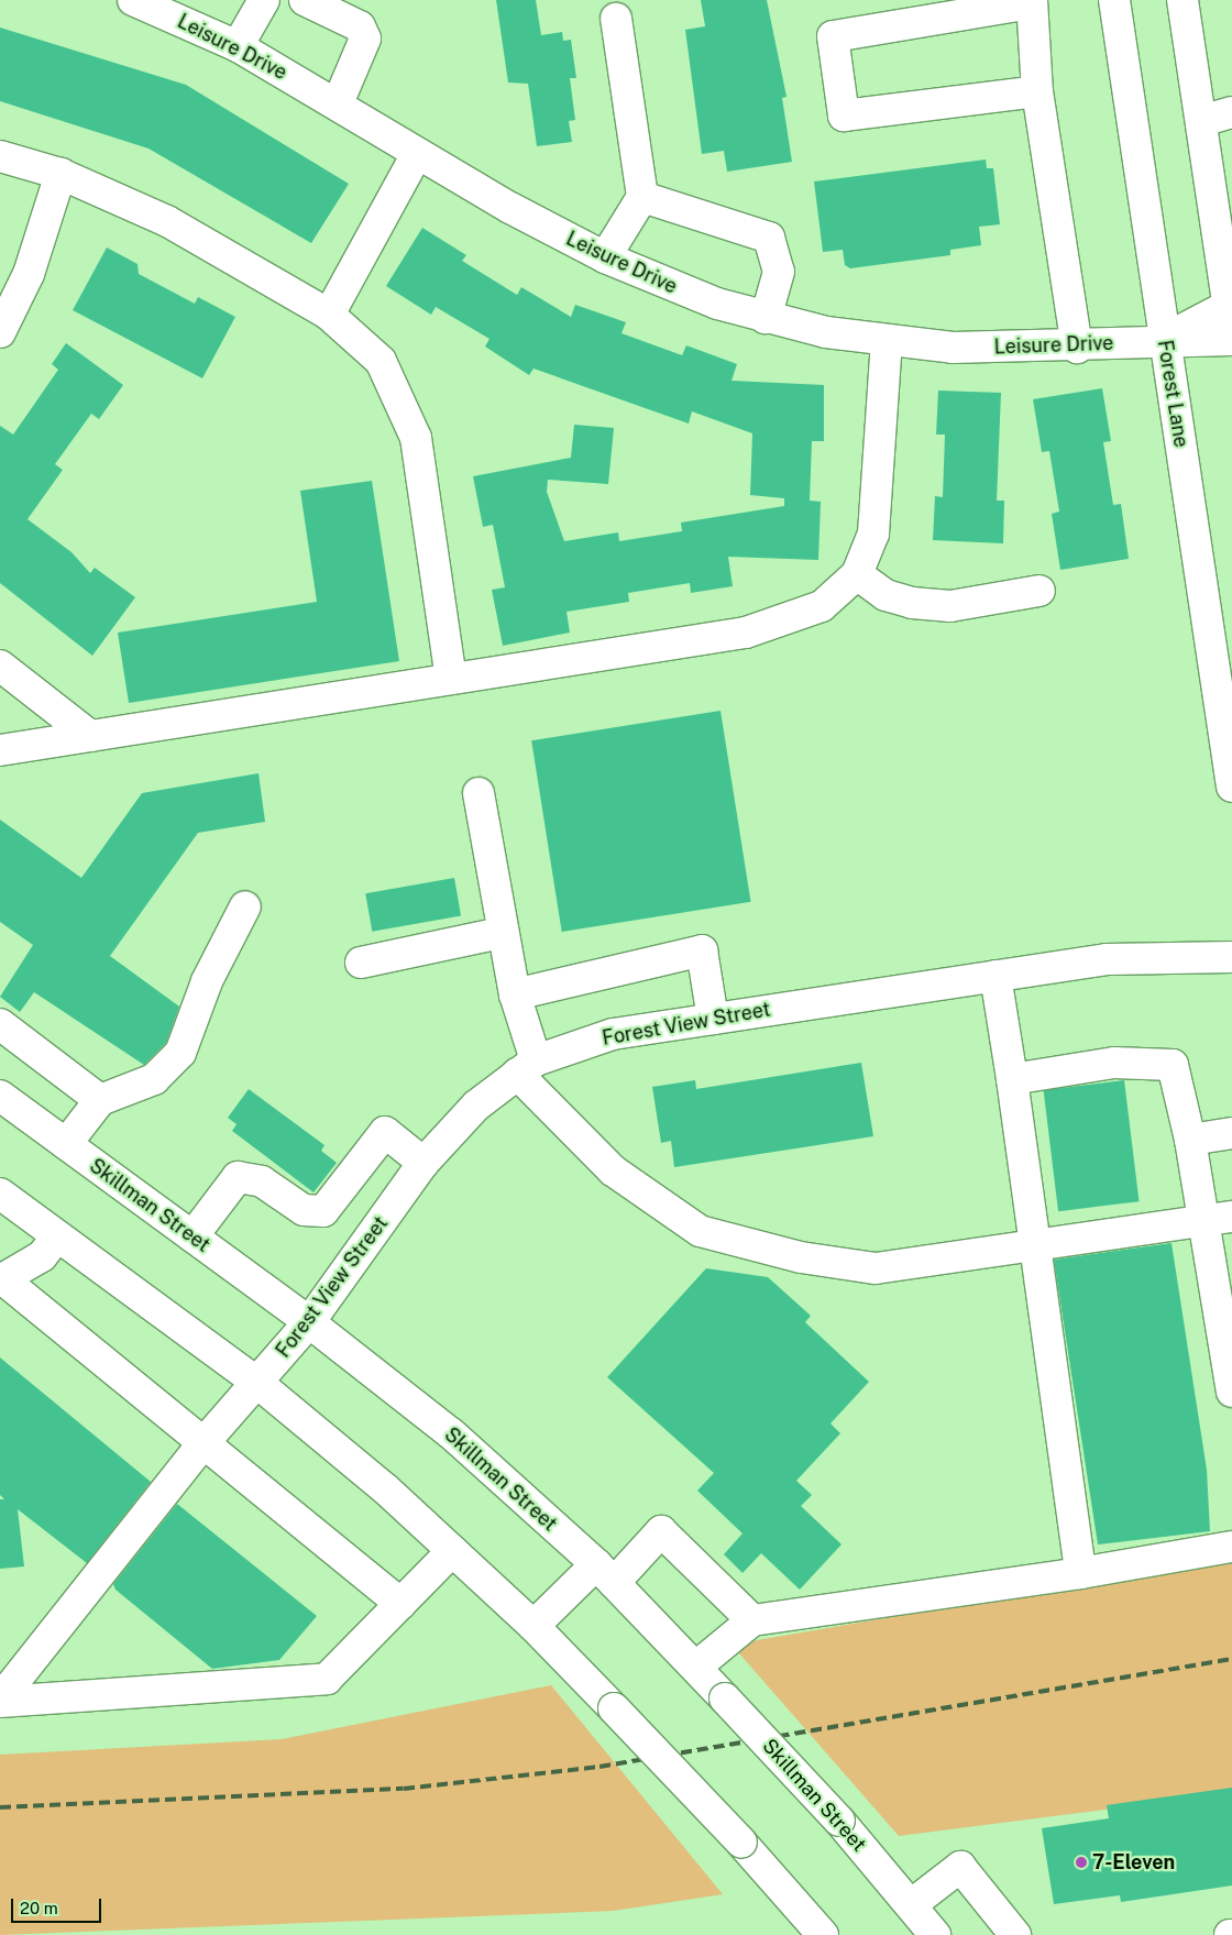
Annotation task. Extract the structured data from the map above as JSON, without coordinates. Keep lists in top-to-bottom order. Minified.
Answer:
{"streets":{"main road":["Leisure Drive","Forest Lane","Forest View Street","Skillman Street"]},"crossings":[["Leisure Drive","Forest Lane"],["Forest View Street","Skillman Street"]],"places":["7-Eleven"],"scale_bar":"20 m"}
